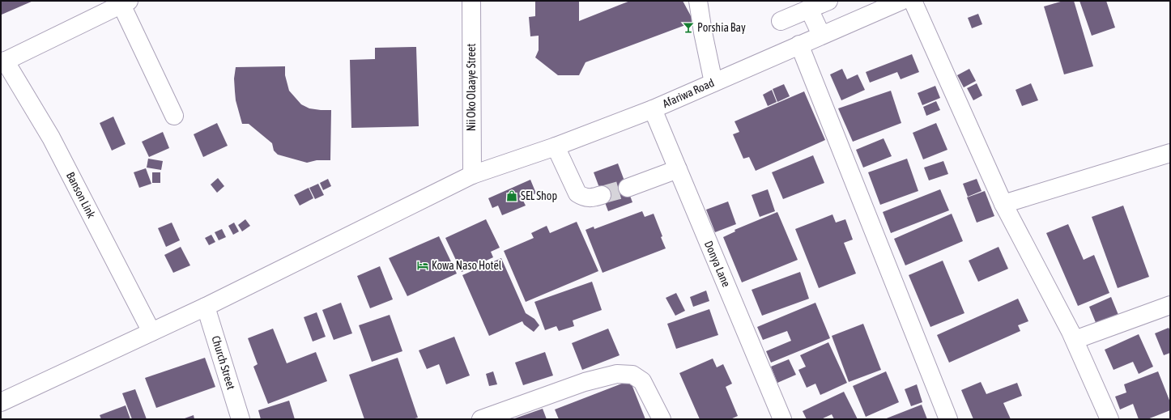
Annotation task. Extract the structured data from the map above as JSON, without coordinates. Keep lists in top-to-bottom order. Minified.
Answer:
{"streets":{"street":["Nii Oko Olaaye Street","Afariwa Road","Banson Link","Donya Lane","Church Street"]},"crossings":[["Nii Oko Olaaye Street","Afariwa Road"],["Afariwa Road","Banson Link"],["Afariwa Road","Donya Lane"],["Afariwa Road","Church Street"]],"places":{"bar":["Porshia Bay"],"shop":["SEL Shop"],"hotel":["Kowa Naso Hotel"]}}
